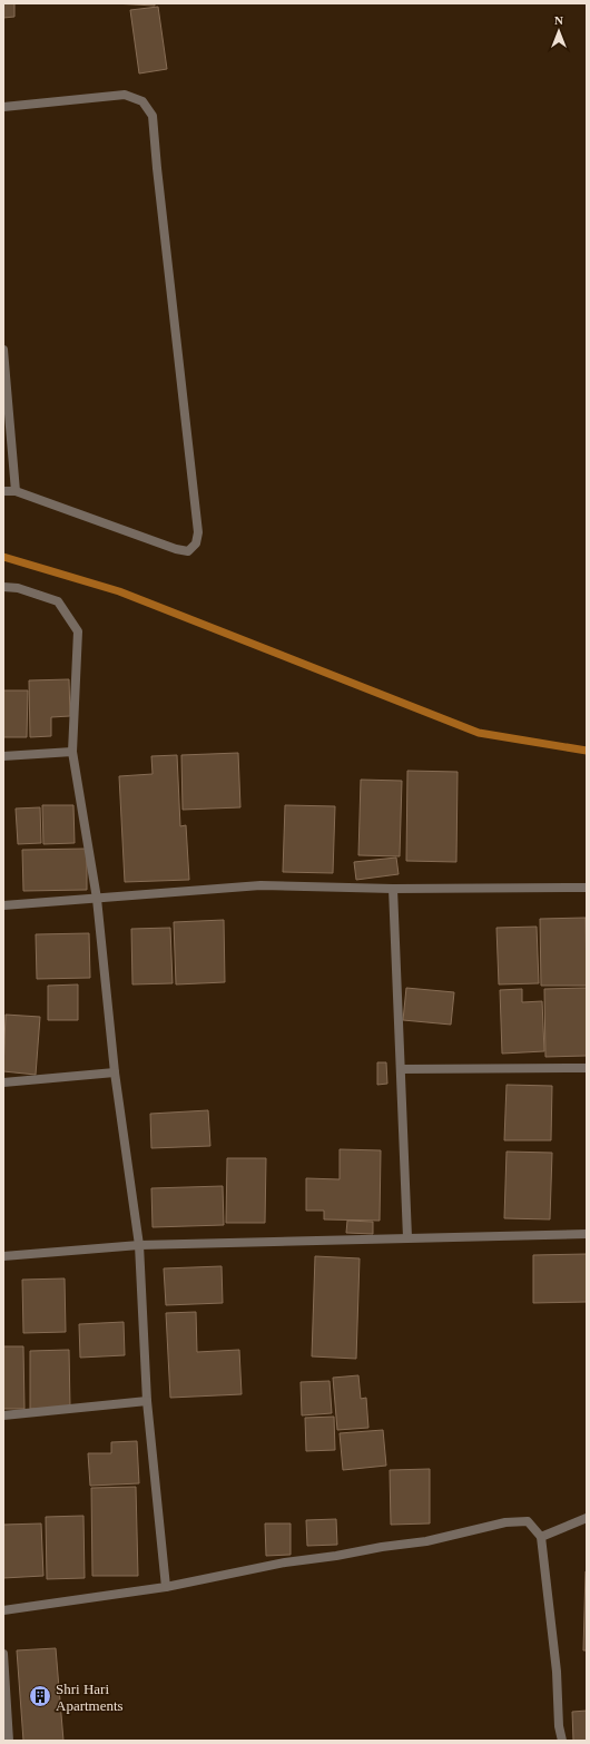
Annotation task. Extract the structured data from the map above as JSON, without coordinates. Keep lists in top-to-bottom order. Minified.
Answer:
{"places":{"building":["Shri Hari Apartments"]},"north":"top"}
